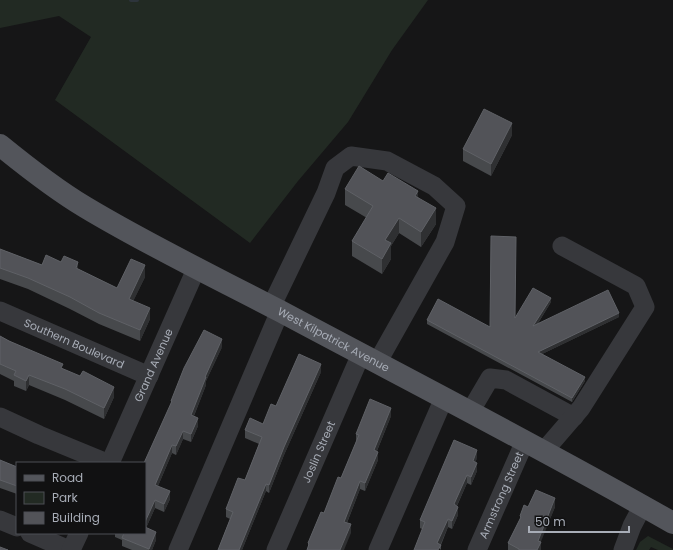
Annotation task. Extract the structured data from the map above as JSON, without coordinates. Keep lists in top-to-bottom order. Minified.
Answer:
{"streets":{"main road":["West Kilpatrick Avenue"],"street":["Southern Boulevard","Grand Avenue","Joslin Street","Armstrong Street"]},"crossings":[["West Kilpatrick Avenue","Grand Avenue"],["West Kilpatrick Avenue","Joslin Street"],["West Kilpatrick Avenue","Armstrong Street"],["Southern Boulevard","Grand Avenue"]],"legend":["Road","Park","Building"],"scale_bar":"50 m"}
